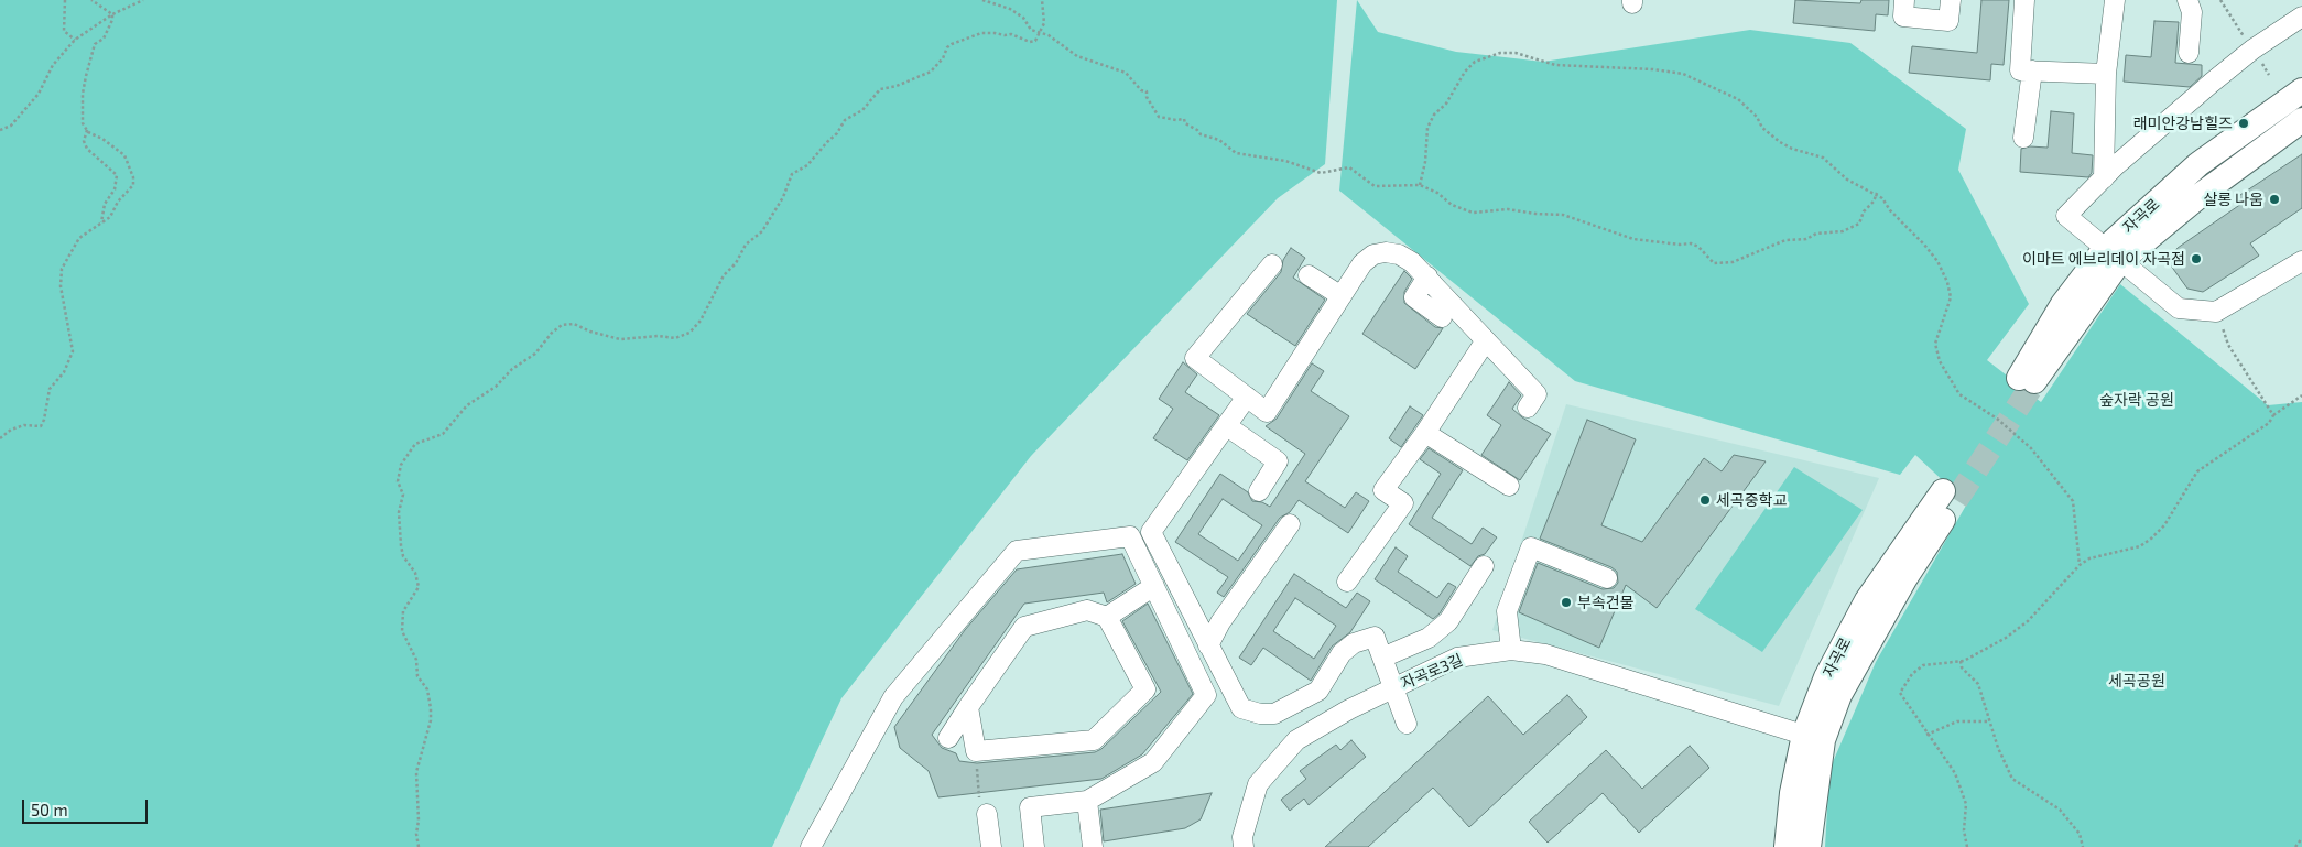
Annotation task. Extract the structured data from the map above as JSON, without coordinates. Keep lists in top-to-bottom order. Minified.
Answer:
{"streets":{"main road":["자곡로"],"street":["자곡로3길"]},"crossings":[["자곡로","자곡로3길"]],"parks":["숲자락 공원","세곡공원"],"places":["래미안강남힐즈","살롱 나움","이마트 에브리데이 자곡점","세곡중학교","부속건물"],"scale_bar":"50 m"}
